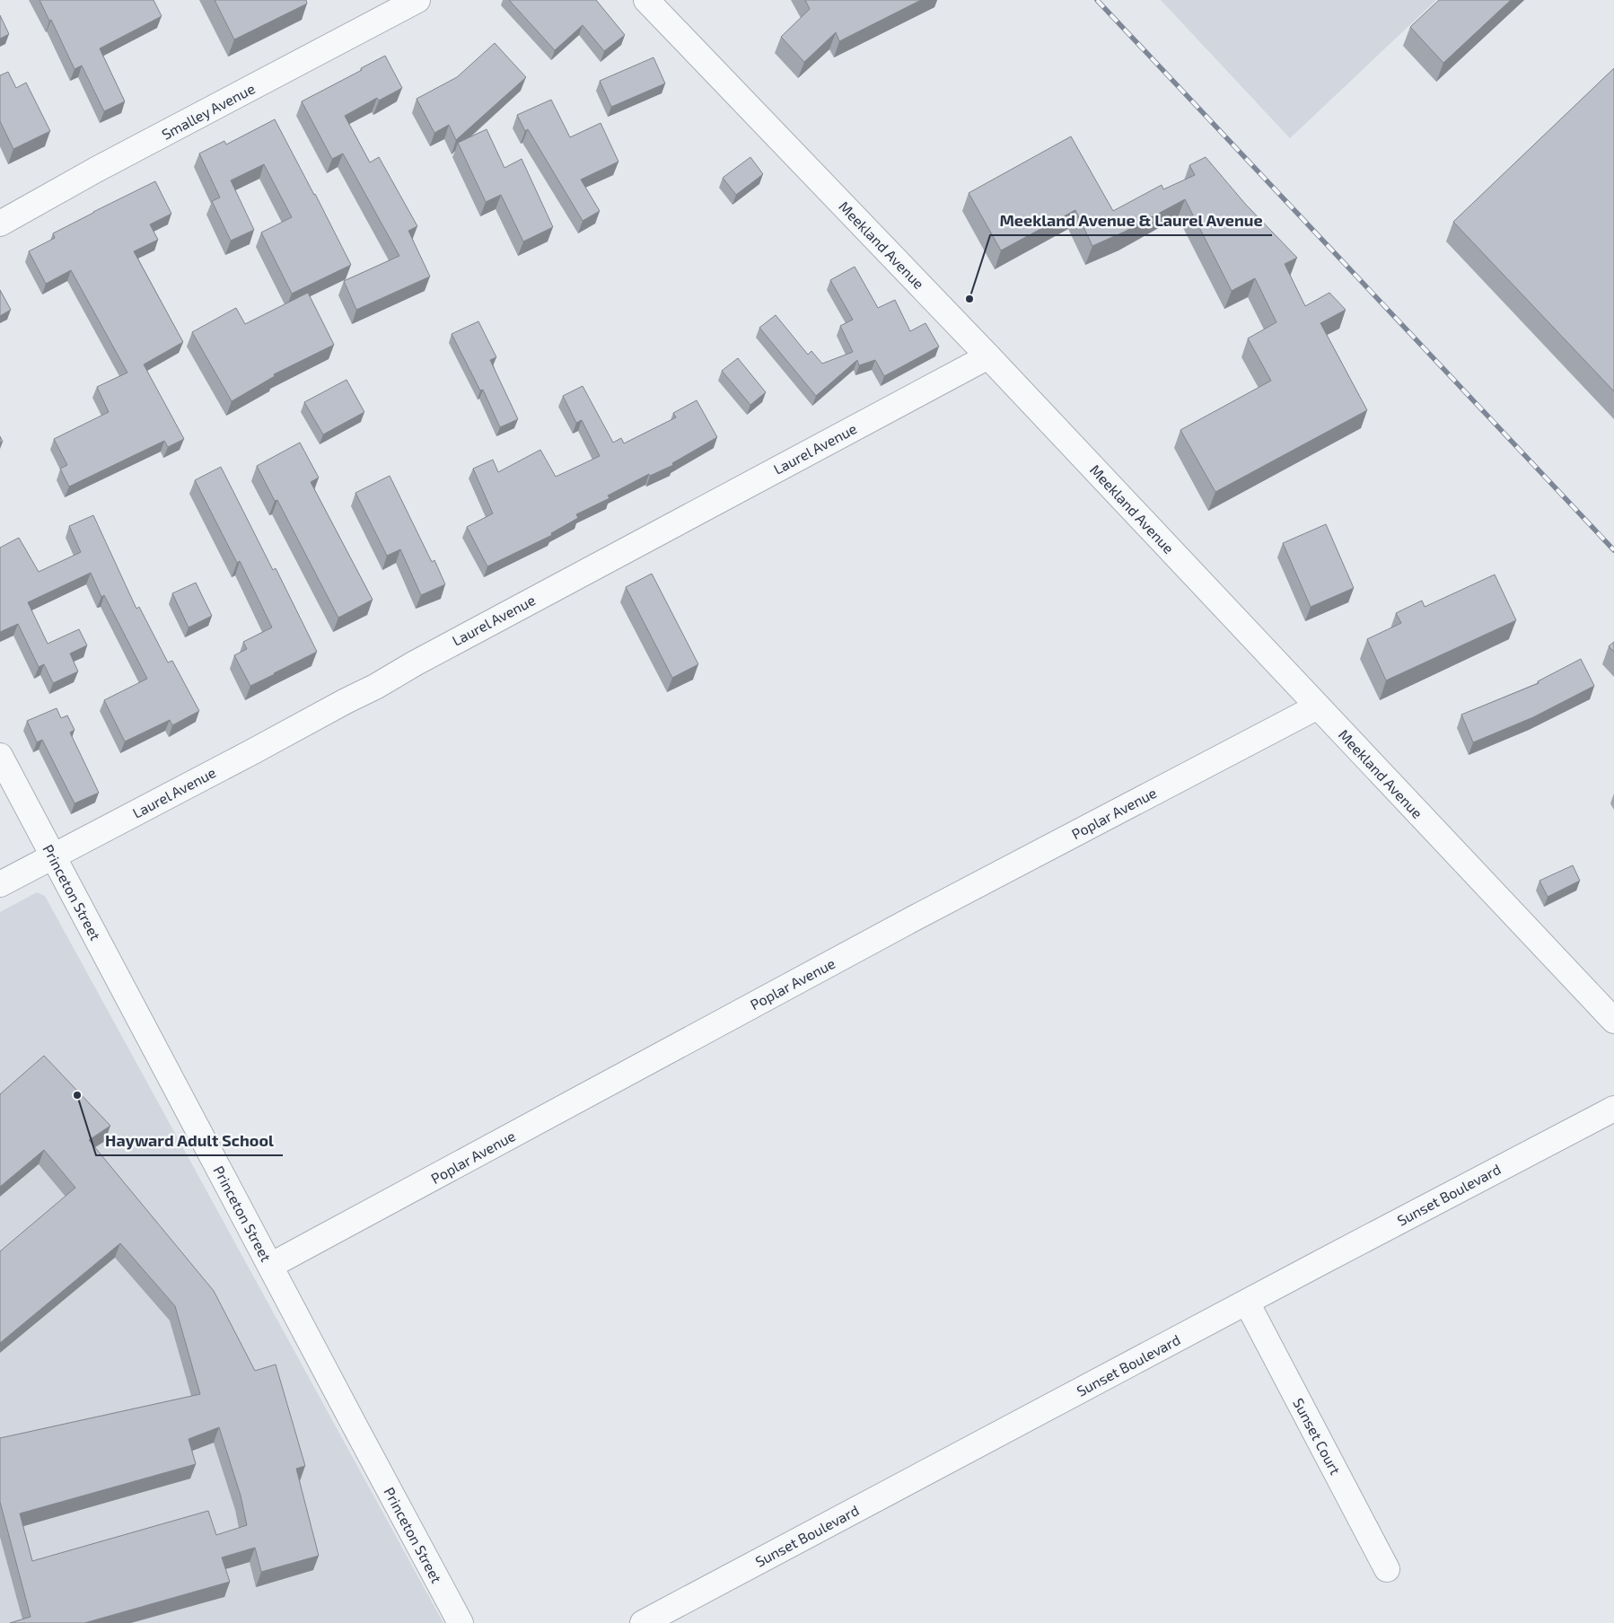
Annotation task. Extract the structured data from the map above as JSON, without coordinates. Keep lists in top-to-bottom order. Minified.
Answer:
{"streets":{"street":["Smalley Avenue","Meekland Avenue","Laurel Avenue","Poplar Avenue","Princeton Street","Sunset Boulevard","Sunset Court"]},"crossings":[["Meekland Avenue","Laurel Avenue"],["Meekland Avenue","Poplar Avenue"],["Laurel Avenue","Princeton Street"],["Poplar Avenue","Princeton Street"],["Sunset Boulevard","Sunset Court"]],"places":["Meekland Avenue & Laurel Avenue","Hayward Adult School"]}
